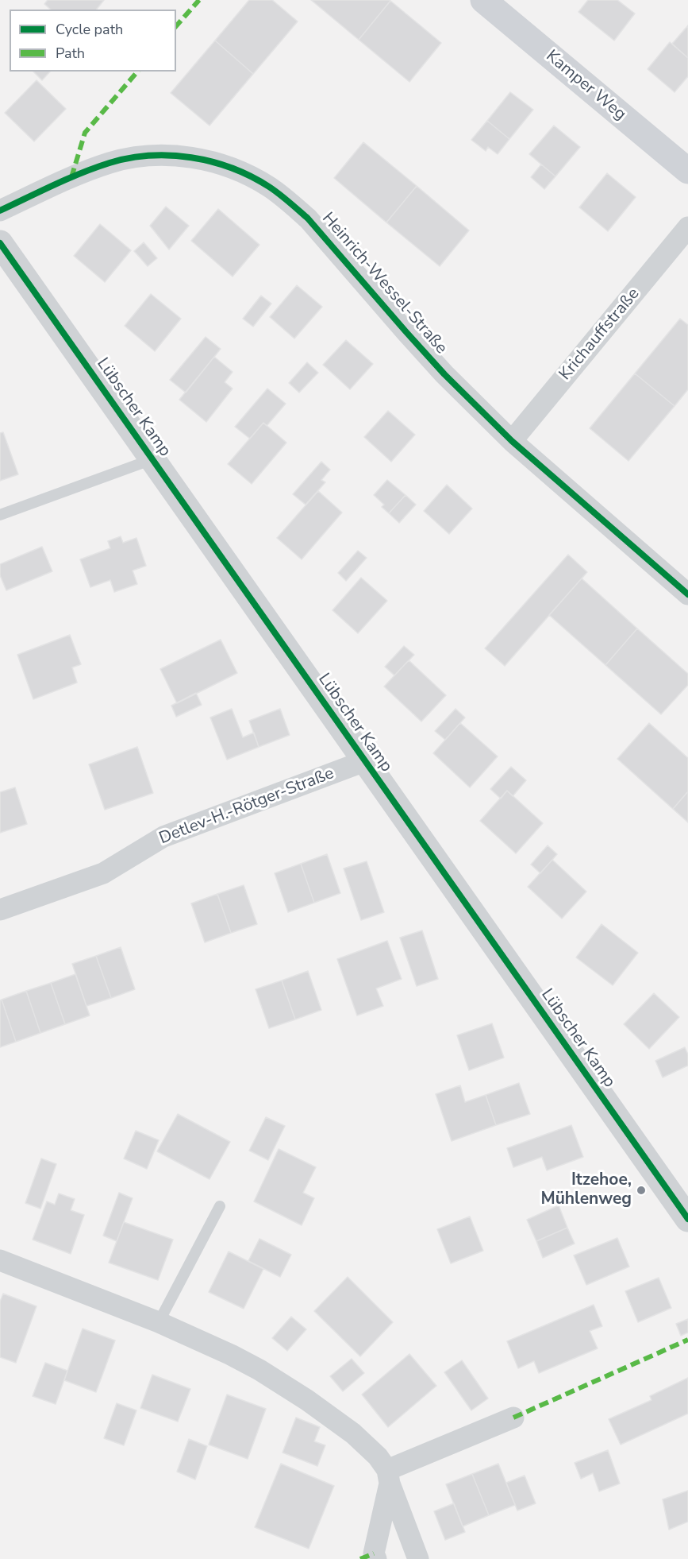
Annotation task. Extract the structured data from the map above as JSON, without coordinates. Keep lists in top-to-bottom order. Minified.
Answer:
{"streets":{"main road":["Kamper Weg"],"street":["Heinrich-Wessel-Straße","Krichauffstraße","Lübscher Kamp","Detlev-H.-Rötger-Straße"]},"crossings":[["Heinrich-Wessel-Straße","Krichauffstraße"],["Lübscher Kamp","Detlev-H.-Rötger-Straße"]],"places":["Itzehoe, Mühlenweg"],"legend":["Cycle path","Path"]}
